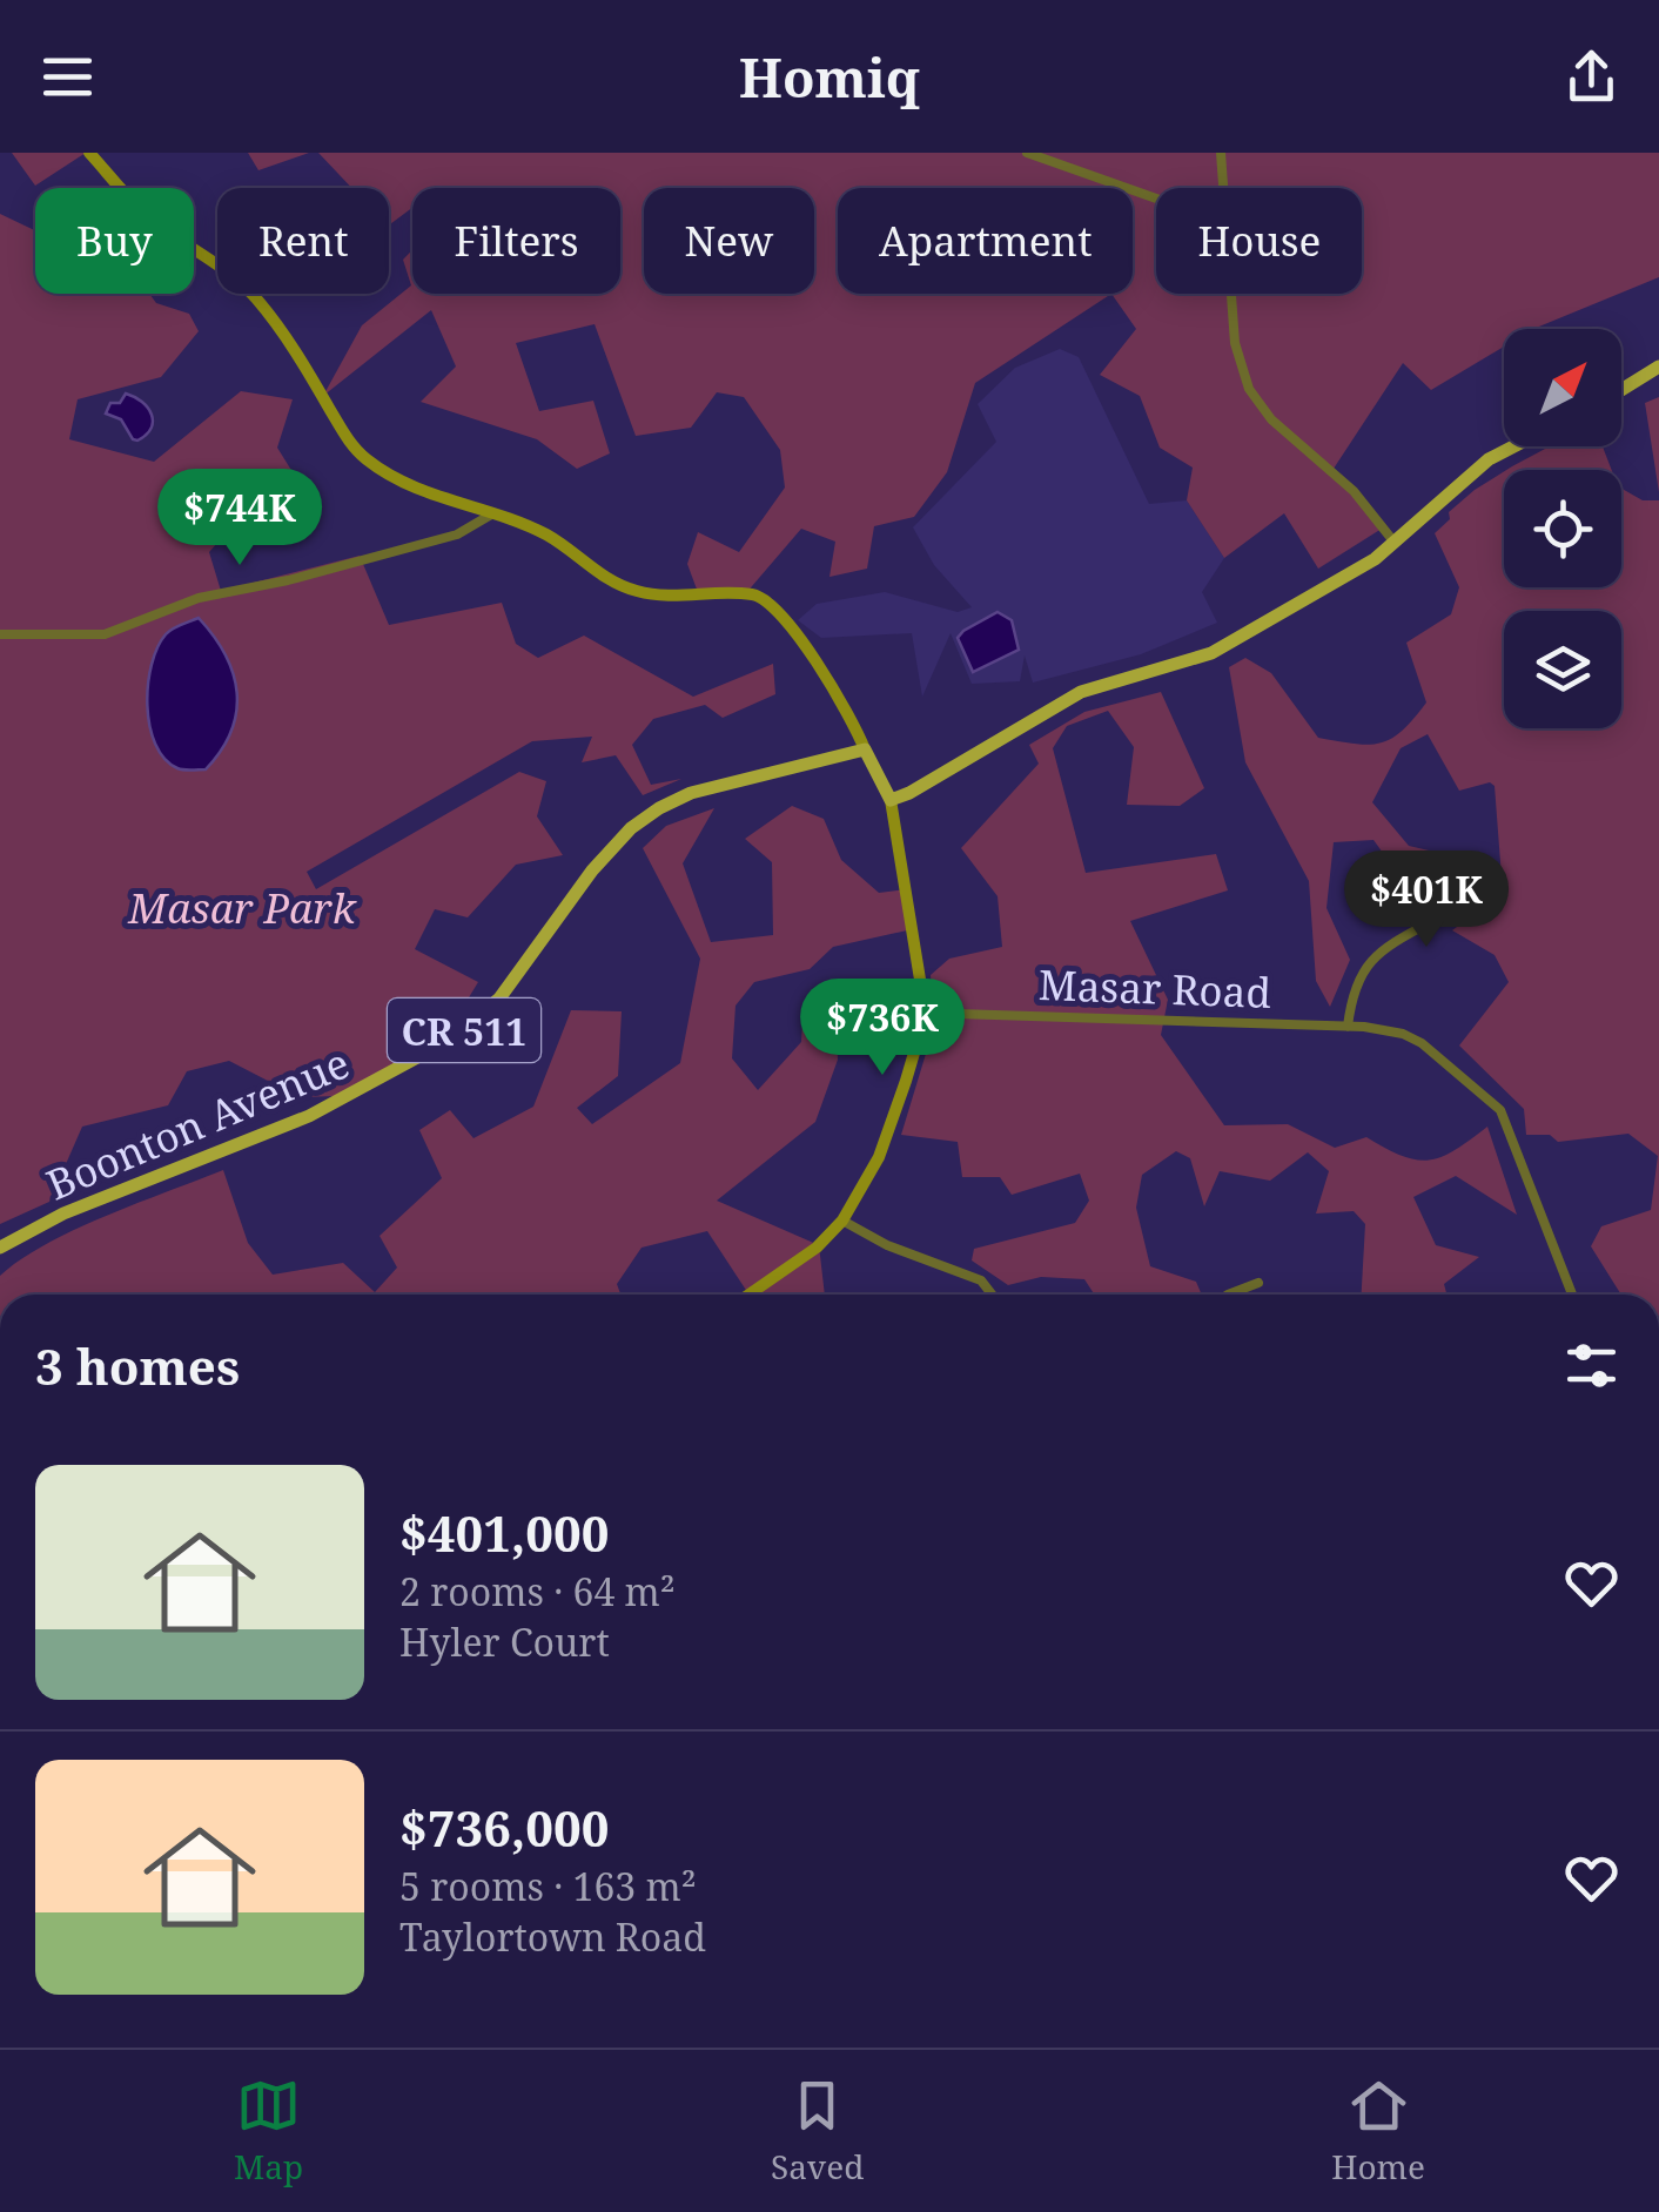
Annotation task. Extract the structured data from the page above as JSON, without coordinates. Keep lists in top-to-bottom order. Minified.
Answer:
{"streets":{"main road":["CR 511","Boonton Avenue"],"street":["Masar Road"]},"parks":["Masar Park"],"north":"top right","page":{"header":"Homiq","chip":["Buy","Rent","Filters","New","Apartment","House"],"price":["$744K","$401K","$736K"],"heading":"3 homes","list":[{"name":"$401,000","note":"2 rooms · 64 m² · Hyler Court"},{"name":"$736,000","note":"5 rooms · 163 m² · Taylortown Road"}],"tabs":["Map","Saved","Home"]}}
